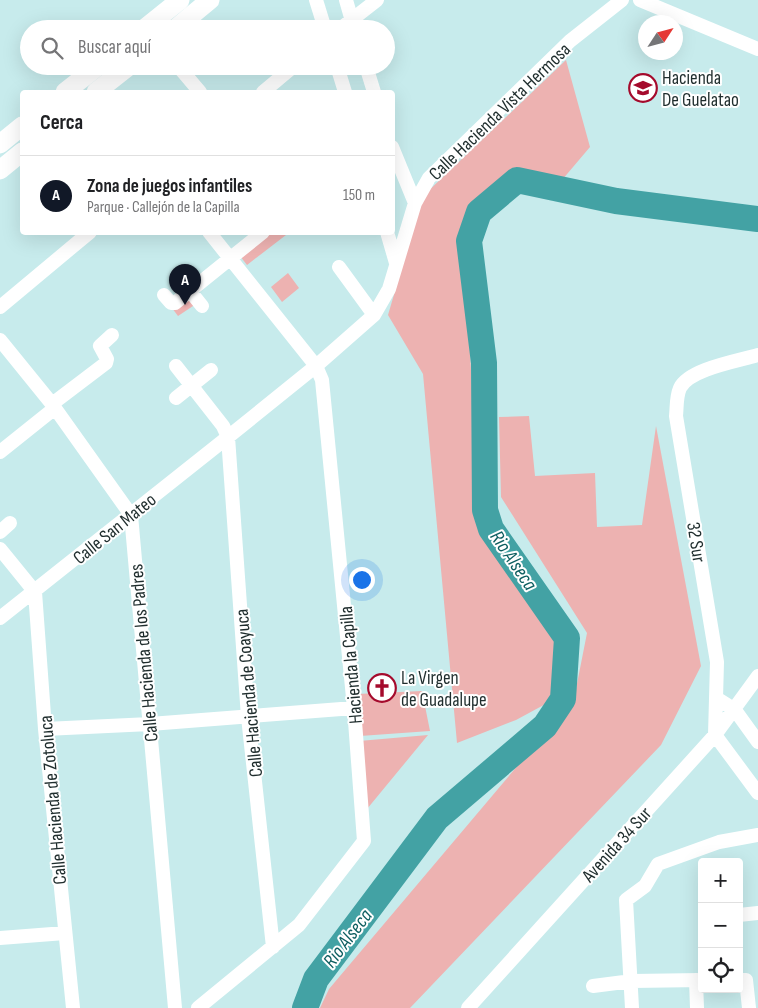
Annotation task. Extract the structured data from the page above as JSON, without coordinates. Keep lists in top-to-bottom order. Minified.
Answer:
{"streets":{"street":["Calle Hacienda Vista Hermosa","Calle San Mateo","32 Sur","Calle Hacienda de los Padres","Hacienda la Capilla","Calle Hacienda de Coayuca","Calle Hacienda de Zotoluca","Avenida 34 Sur"]},"crossings":[["Calle Hacienda Vista Hermosa","Calle San Mateo"],["Calle Hacienda Vista Hermosa","Hacienda la Capilla"],["Calle Hacienda Vista Hermosa","Calle Hacienda de Coayuca"],["Calle San Mateo","Calle Hacienda de los Padres"],["Calle San Mateo","Calle Hacienda de Coayuca"],["Calle San Mateo","Calle Hacienda de Zotoluca"],["32 Sur","Avenida 34 Sur"],["Hacienda la Capilla","Calle Hacienda de Coayuca"]],"water":["Rio Alseca"],"places":{"school or university":["Hacienda De Guelatao"],"church":["La Virgen de Guadalupe"]},"north":"top right","page":{"search":"Buscar aquí","heading":"Cerca","list":[{"mark":"A","name":"Zona de juegos infantiles","note":"Parque · Callejón de la Capilla","value":"150 m"}],"pins":"A","map_buttons":["+","−"]}}
